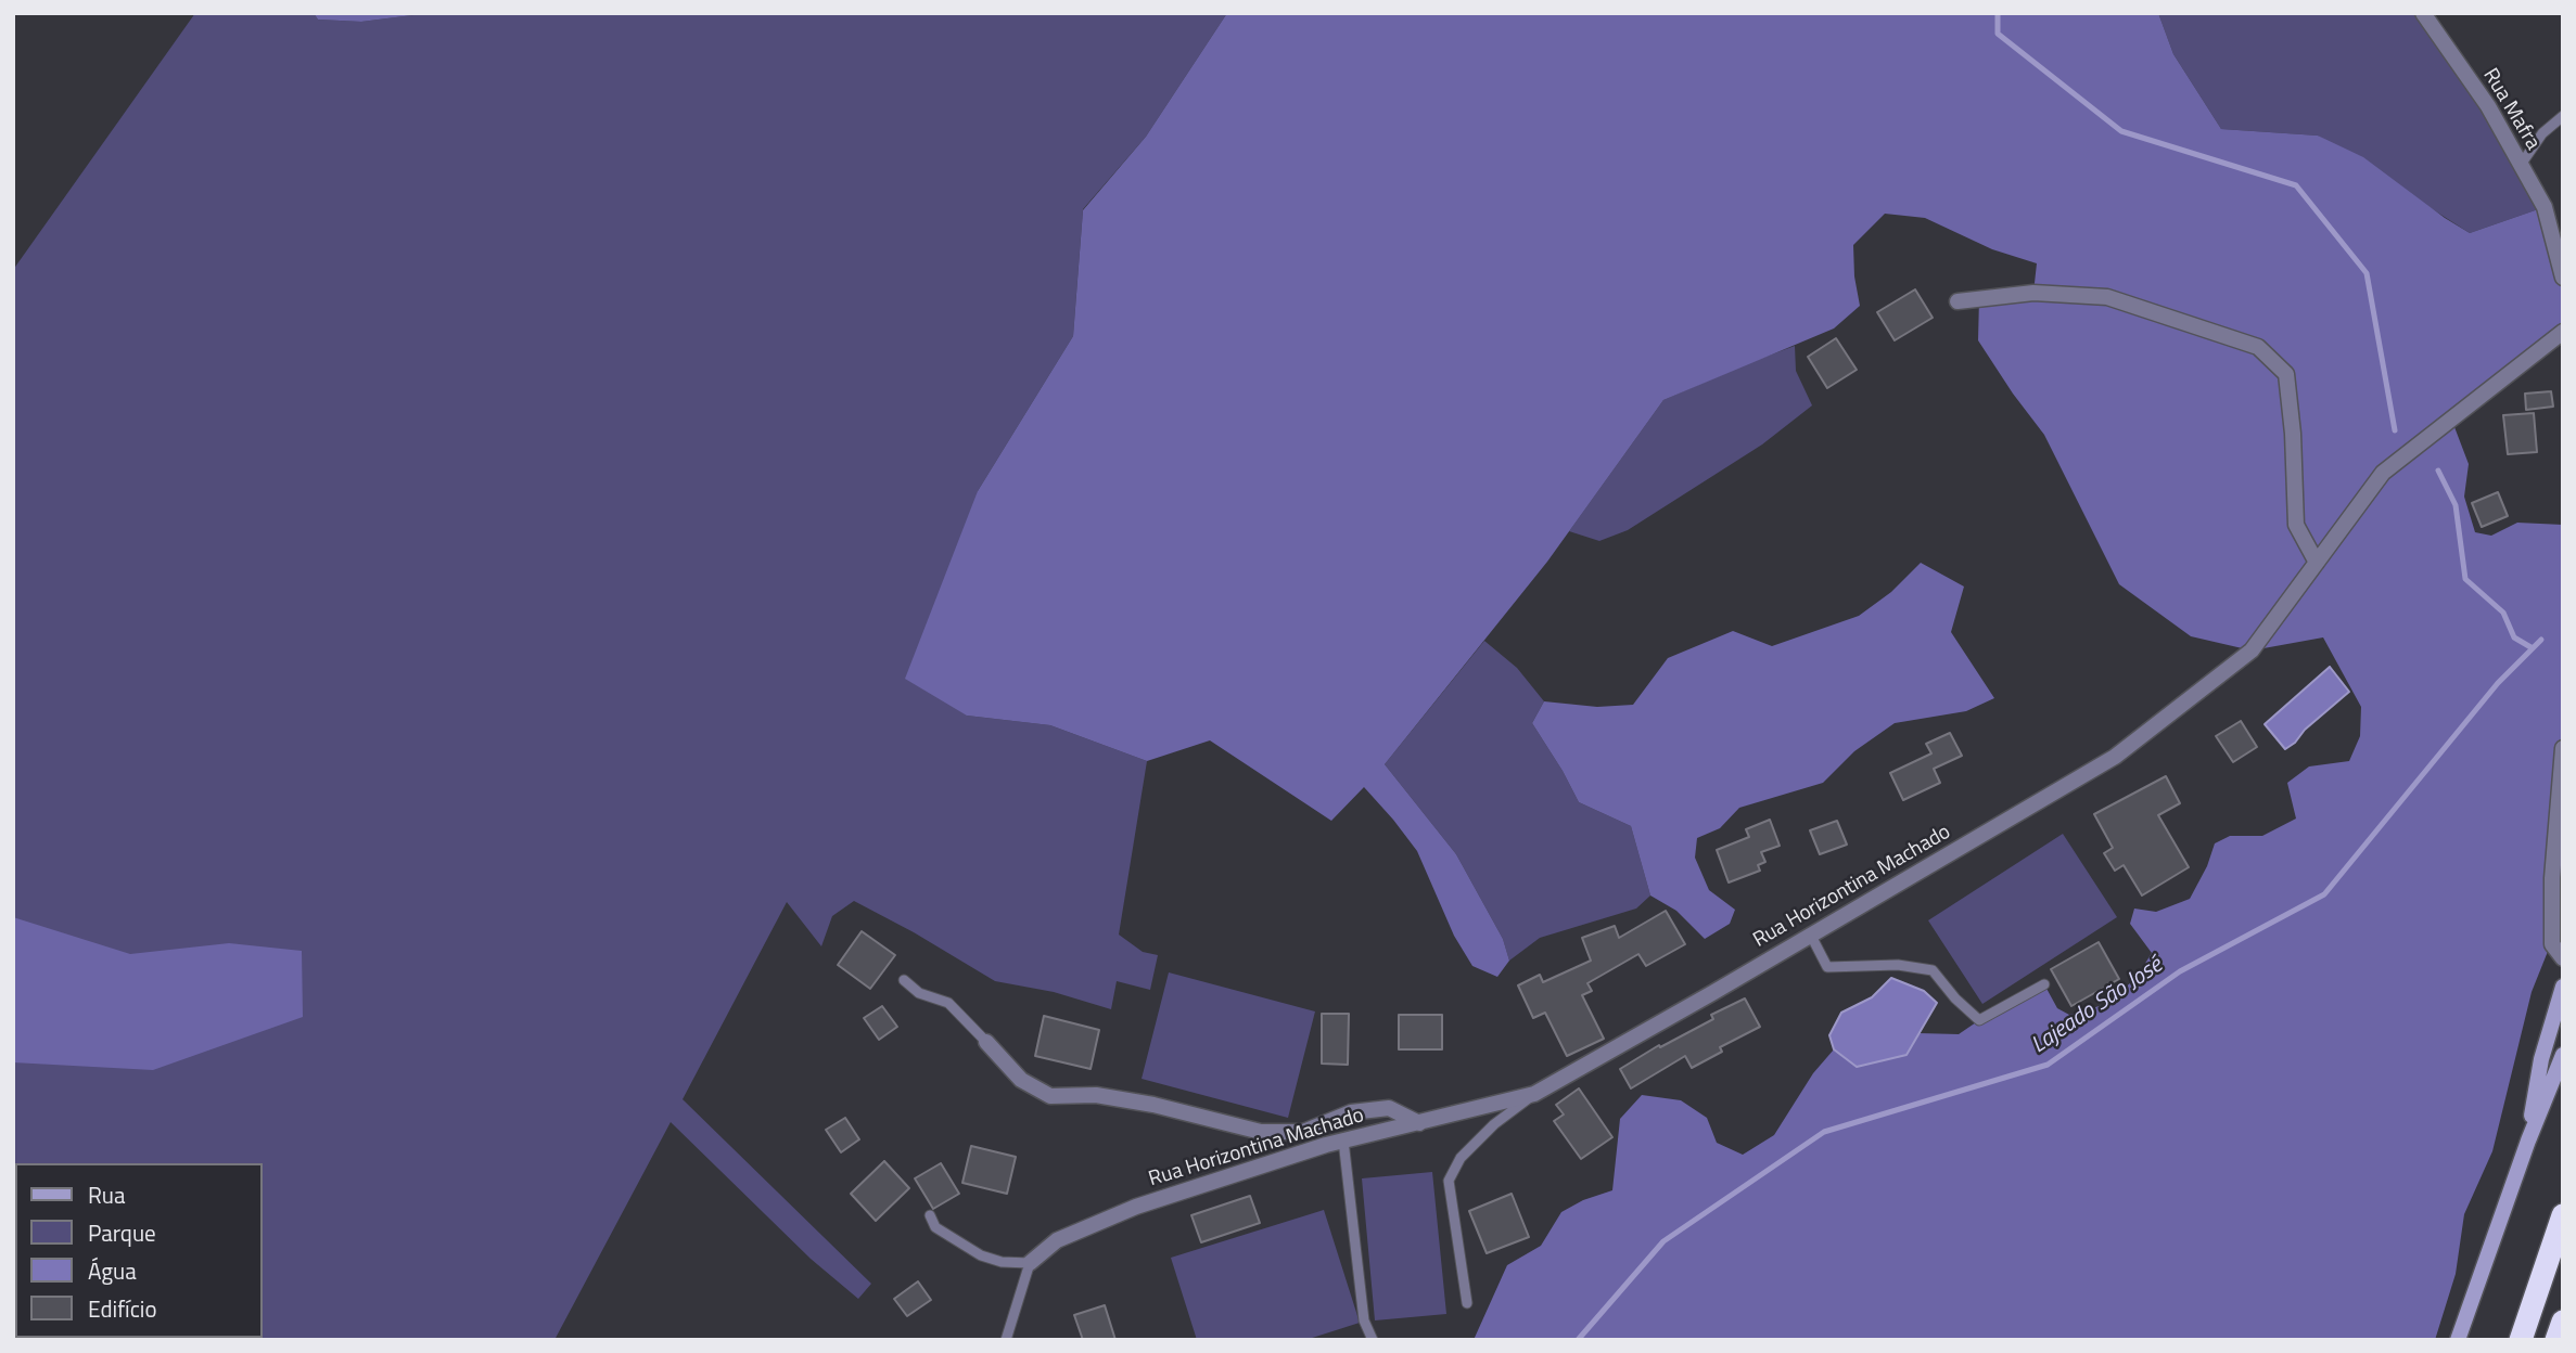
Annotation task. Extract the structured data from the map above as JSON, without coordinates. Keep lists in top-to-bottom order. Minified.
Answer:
{"streets":{"street":["Rua Mafra","Rua Horizontina Machado"]},"water":["Lajeado São José"],"legend":["Rua","Parque","Água","Edifício"]}
